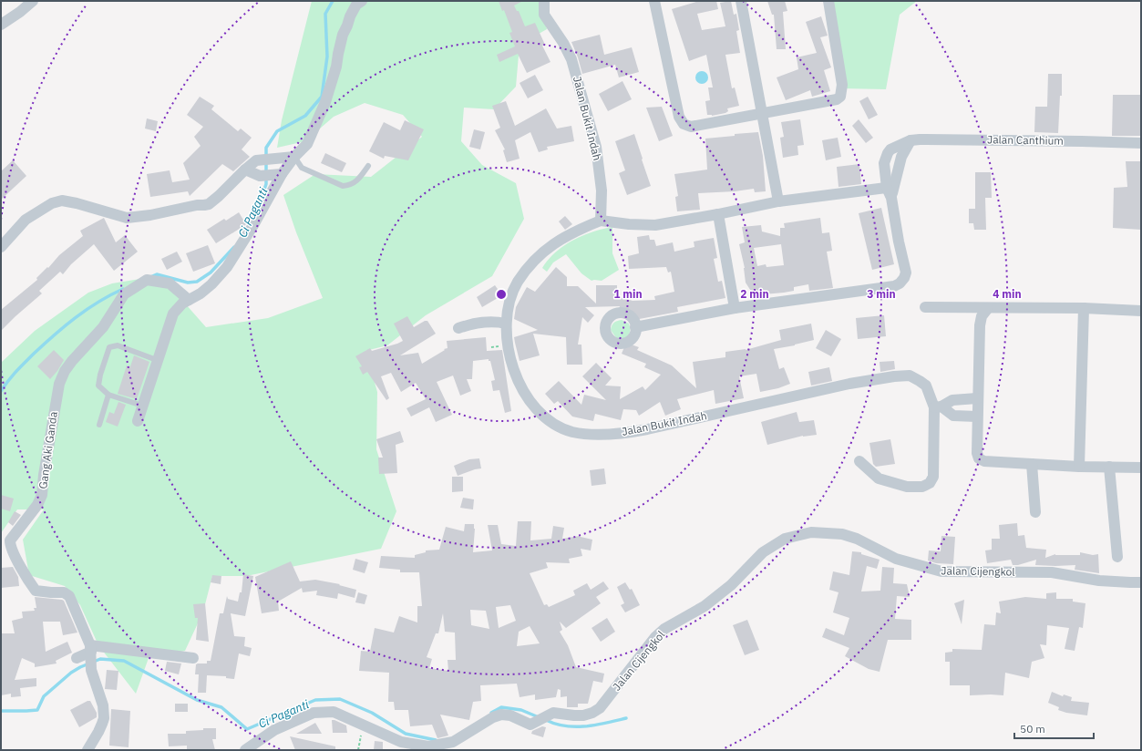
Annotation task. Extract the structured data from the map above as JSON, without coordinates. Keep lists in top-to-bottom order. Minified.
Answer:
{"streets":{"street":["Jalan Bukit Indah","Jalan Canthium","Gang Aki Ganda","Jalan Cijengkol"]},"water":["Ci Paganti"],"scale_bar":"50 m","rings":["1 min","2 min","3 min","4 min"]}
